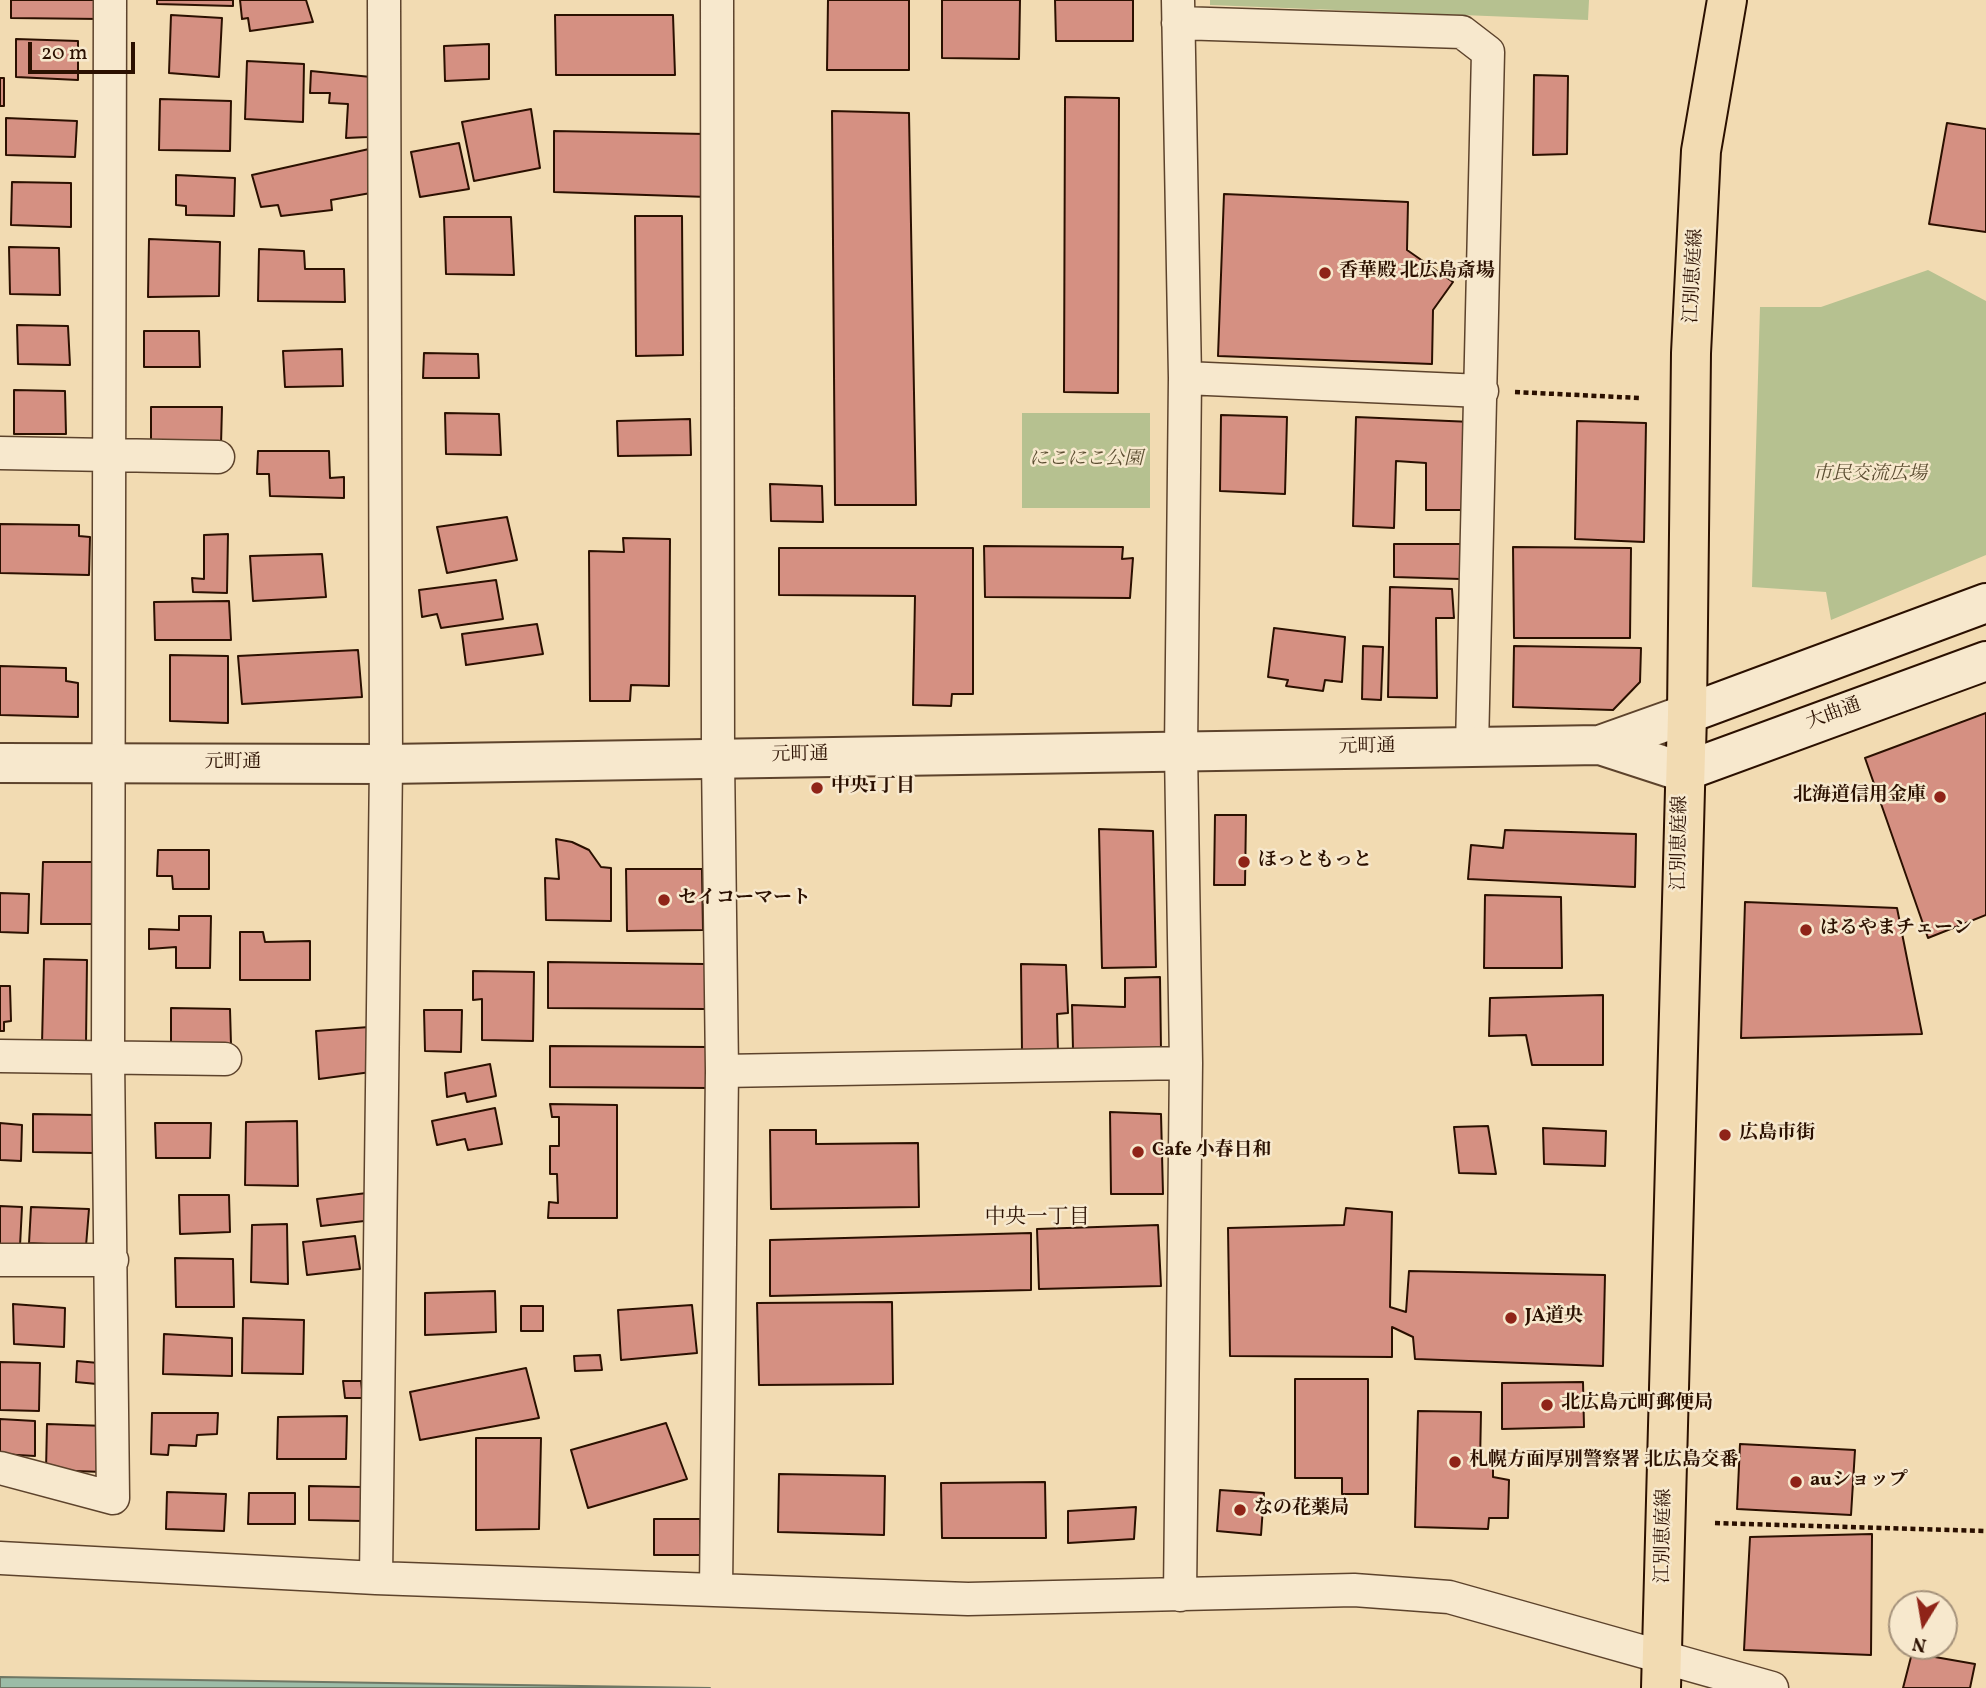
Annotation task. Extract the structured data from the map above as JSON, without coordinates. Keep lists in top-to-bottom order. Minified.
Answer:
{"streets":{"main road":["江別恵庭線"],"street":["大曲通","元町通"]},"crossings":[["江別恵庭線","大曲通"]],"districts":["中央一丁目"],"parks":["にこにこ公園","市民交流広場"],"places":["香華殿 北広島斎場","中央1丁目","北海道信用金庫","ほっともっと","セイコーマート","はるやまチェーン","広島市街","Cafe 小春日和","JA道央","北広島元町郵便局","札幌方面厚別警察署 北広島交番","auショップ","なの花薬局"],"scale_bar":"20 m","north":"bottom"}
